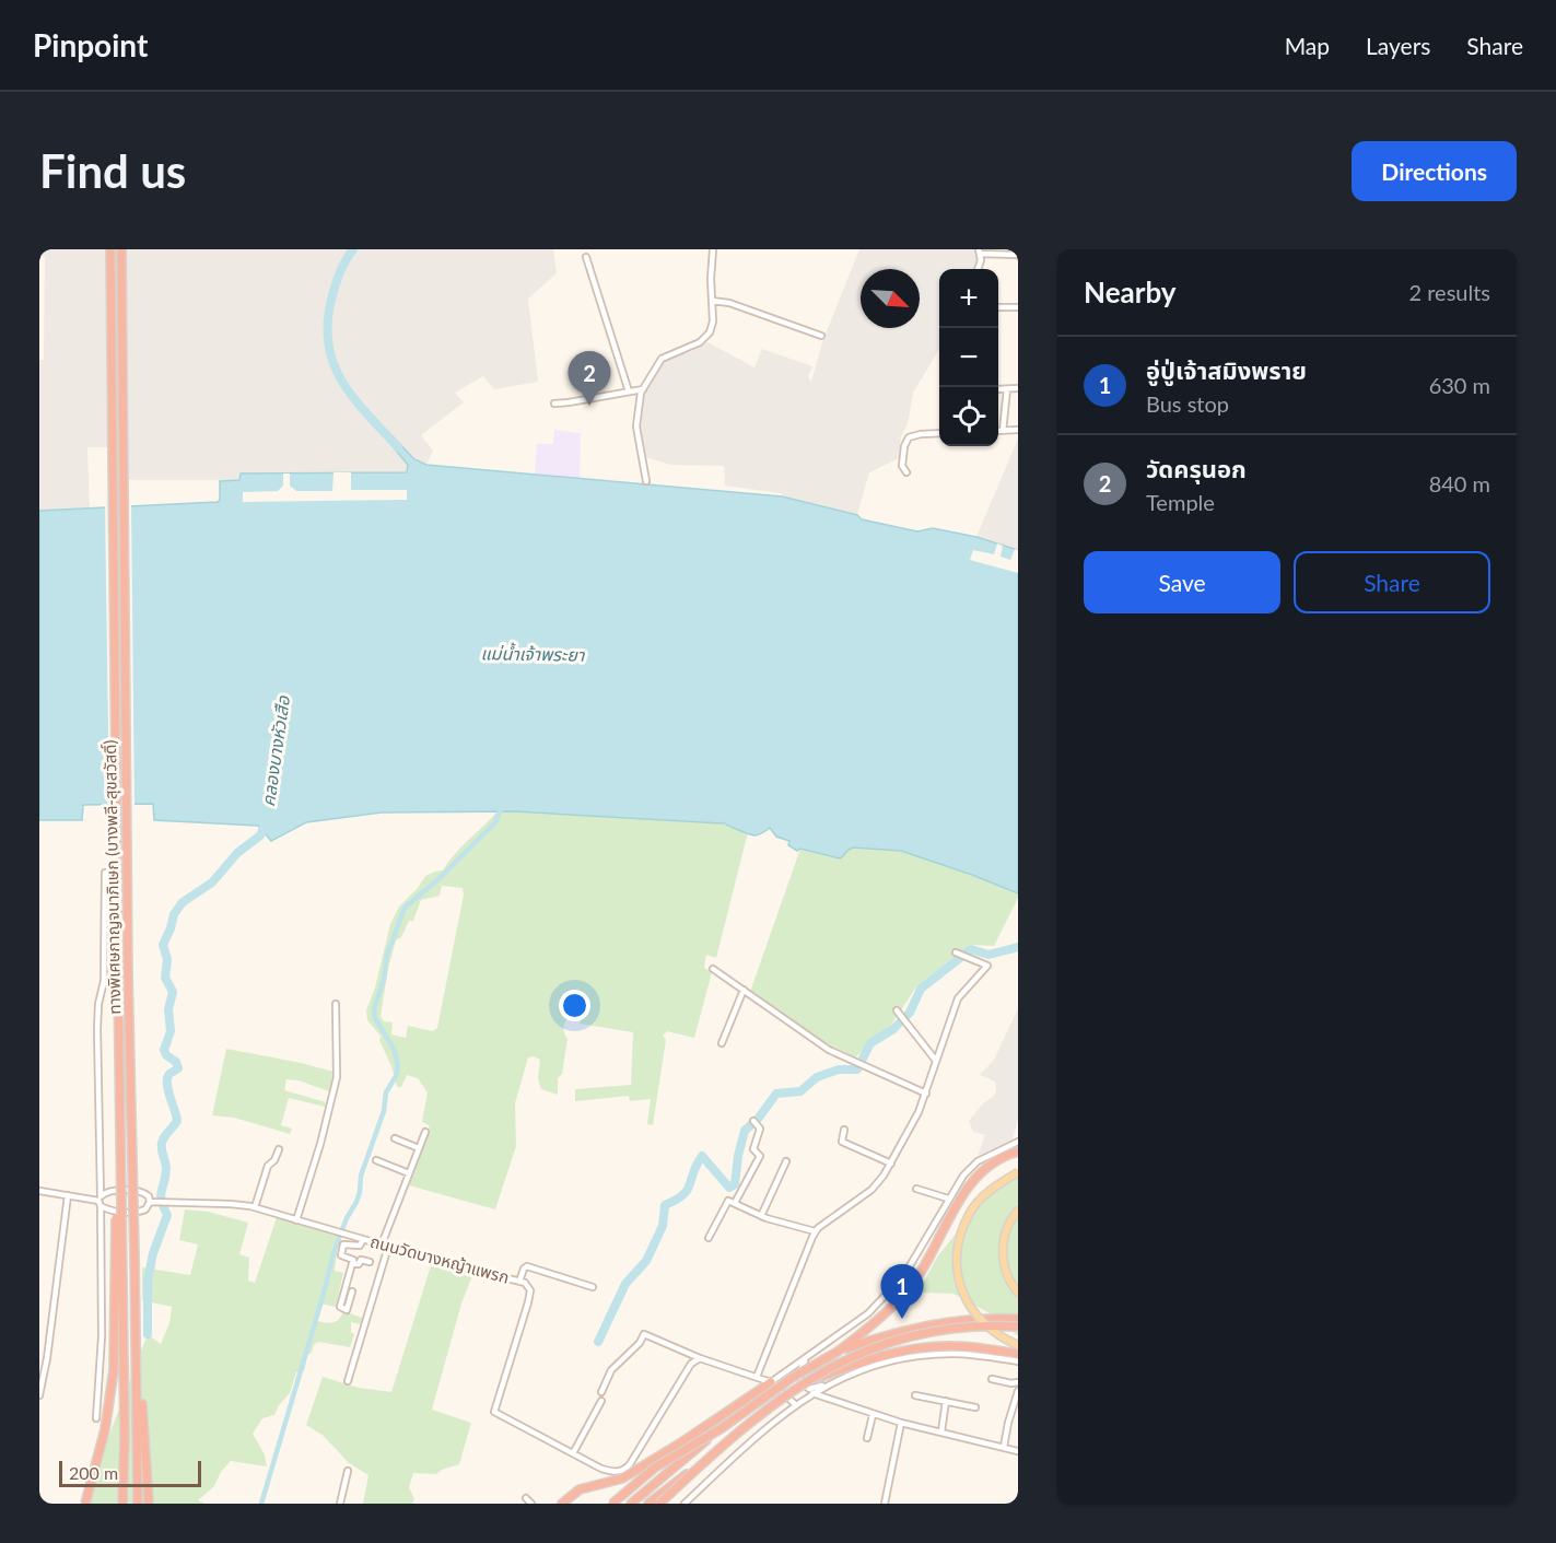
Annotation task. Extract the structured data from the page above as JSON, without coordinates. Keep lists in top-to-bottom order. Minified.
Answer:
{"streets":{"highway":["ทางพิเศษกาญจนาภิเษก (บางพลี-สุขสวัสดิ์)"],"street":["ถนนวัดบางหญ้าแพรก"]},"water":["แม่น้ำเจ้าพระยา","คลองบางหัวเสือ"],"scale_bar":"200 m","north":"bottom right","page":{"header":"Pinpoint","nav":["Map","Layers","Share"],"buttons":["Directions",["Save","Share"]],"title":"Find us","heading":["Nearby","2 results"],"map_buttons":["+","−"],"list":[{"mark":"1","name":"อู่ปู่เจ้าสมิงพราย","note":"Bus stop","value":"630 m"},{"mark":"2","name":"วัดครุนอก","note":"Temple","value":"840 m"}],"pins":["2","1"],"scale":"200 m"}}
